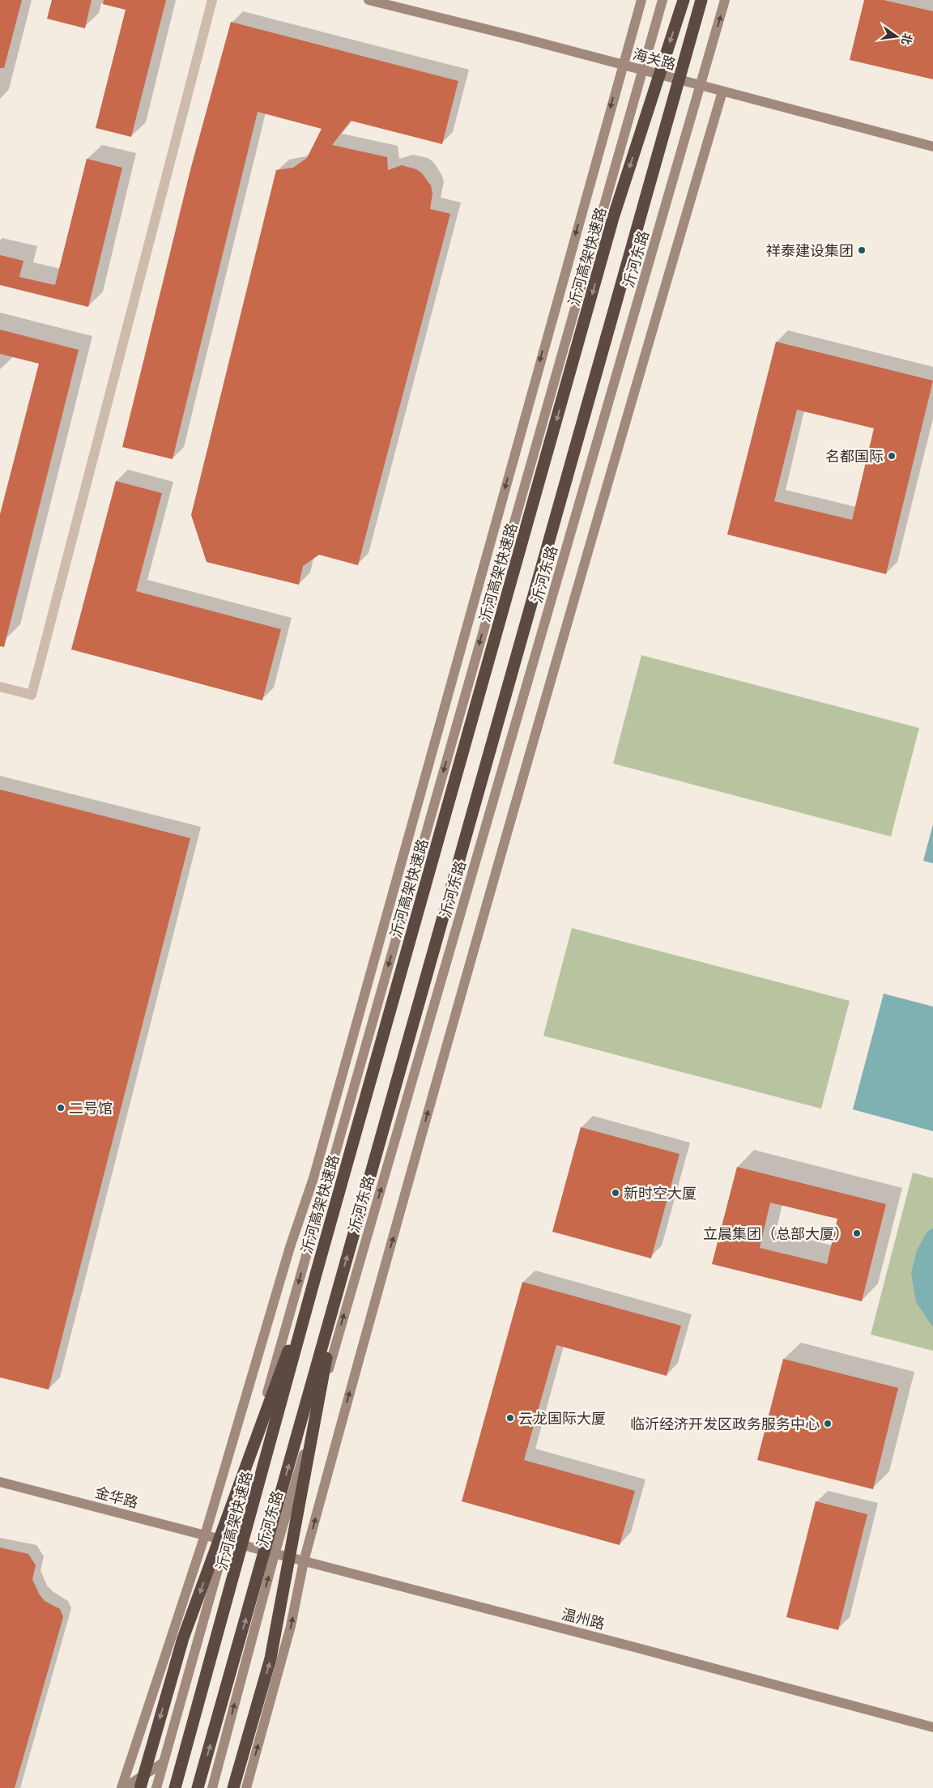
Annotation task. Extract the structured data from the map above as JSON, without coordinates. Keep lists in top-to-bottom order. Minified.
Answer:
{"streets":{"highway":["沂河高架快速路"],"main road":["海关路","沂河东路","金华路","温州路"]},"crossings":[["海关路","沂河东路"],["沂河东路","温州路"],["金华路","温州路"]],"places":["祥泰建设集团","名都国际","二号馆","新时空大厦","立晨集团（总部大厦）","云龙国际大厦","临沂经济开发区政务服务中心"],"north":"right"}
